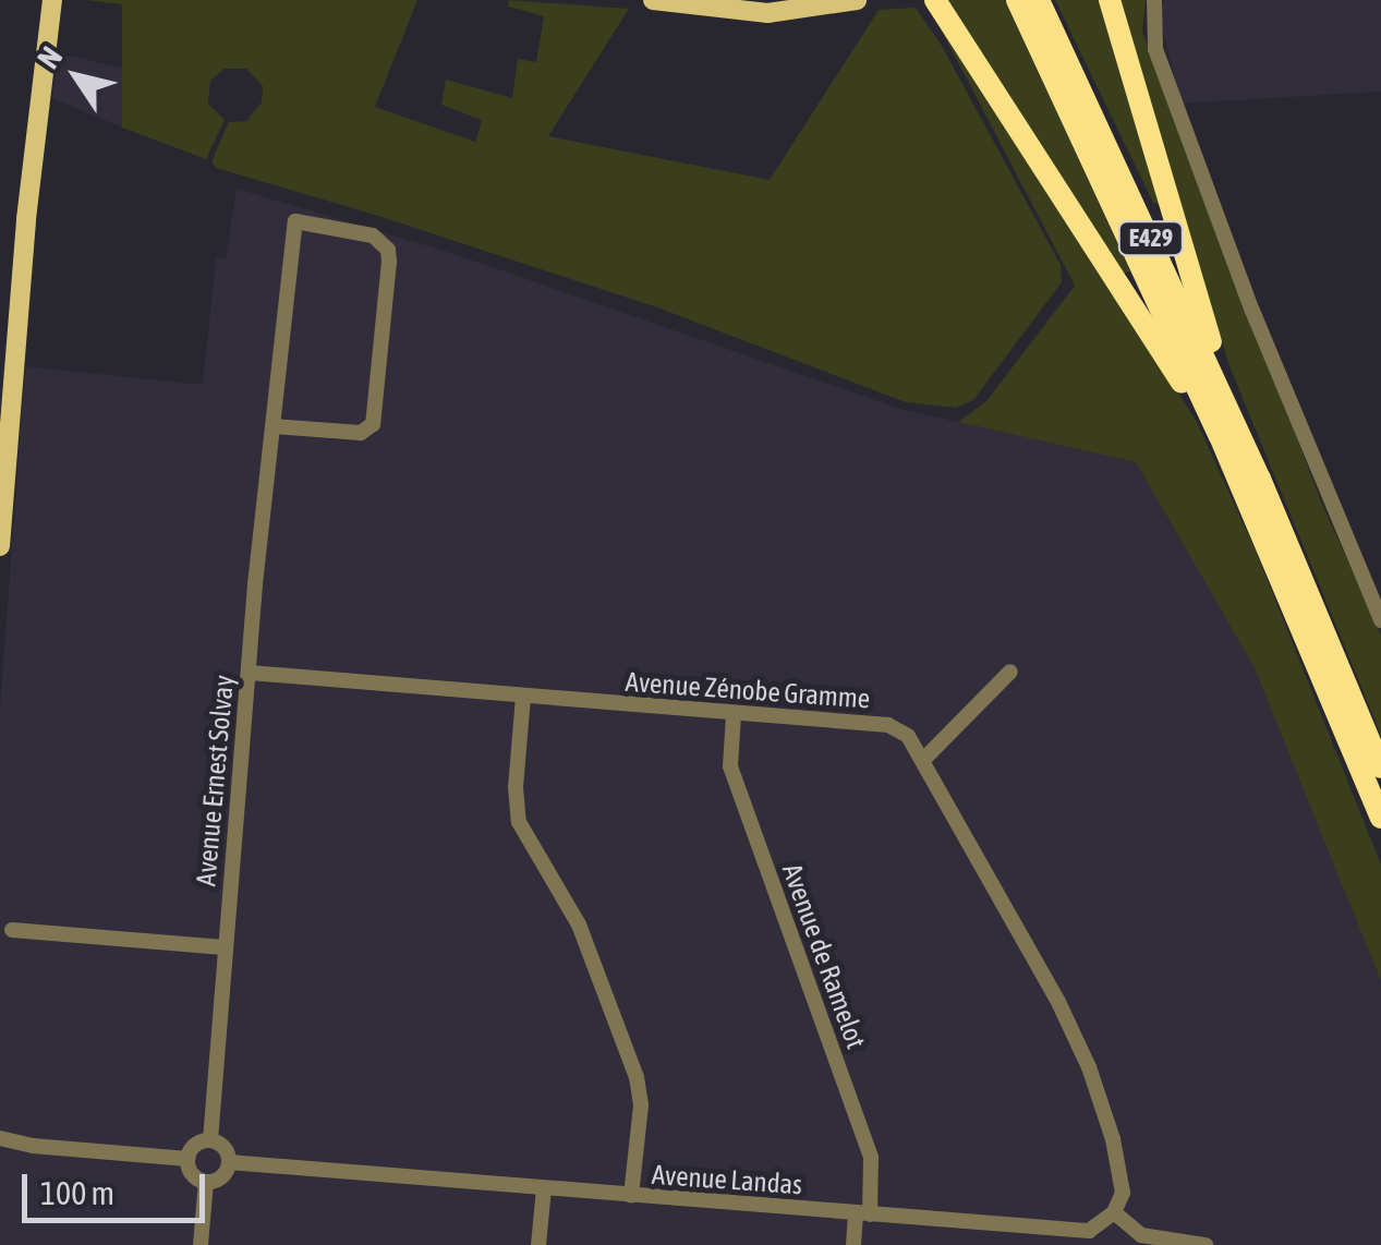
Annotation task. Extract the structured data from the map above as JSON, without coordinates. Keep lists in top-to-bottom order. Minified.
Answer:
{"streets":{"highway":["E429"],"street":["Avenue Zénobe Gramme","Avenue Ernest Solvay","Avenue de Ramelot","Avenue Landas"]},"crossings":[["Avenue Zénobe Gramme","Avenue Ernest Solvay"],["Avenue Zénobe Gramme","Avenue de Ramelot"],["Avenue Zénobe Gramme","Avenue Landas"],["Avenue Ernest Solvay","Avenue Landas"],["Avenue de Ramelot","Avenue Landas"]],"scale_bar":"100 m","north":"top left"}
